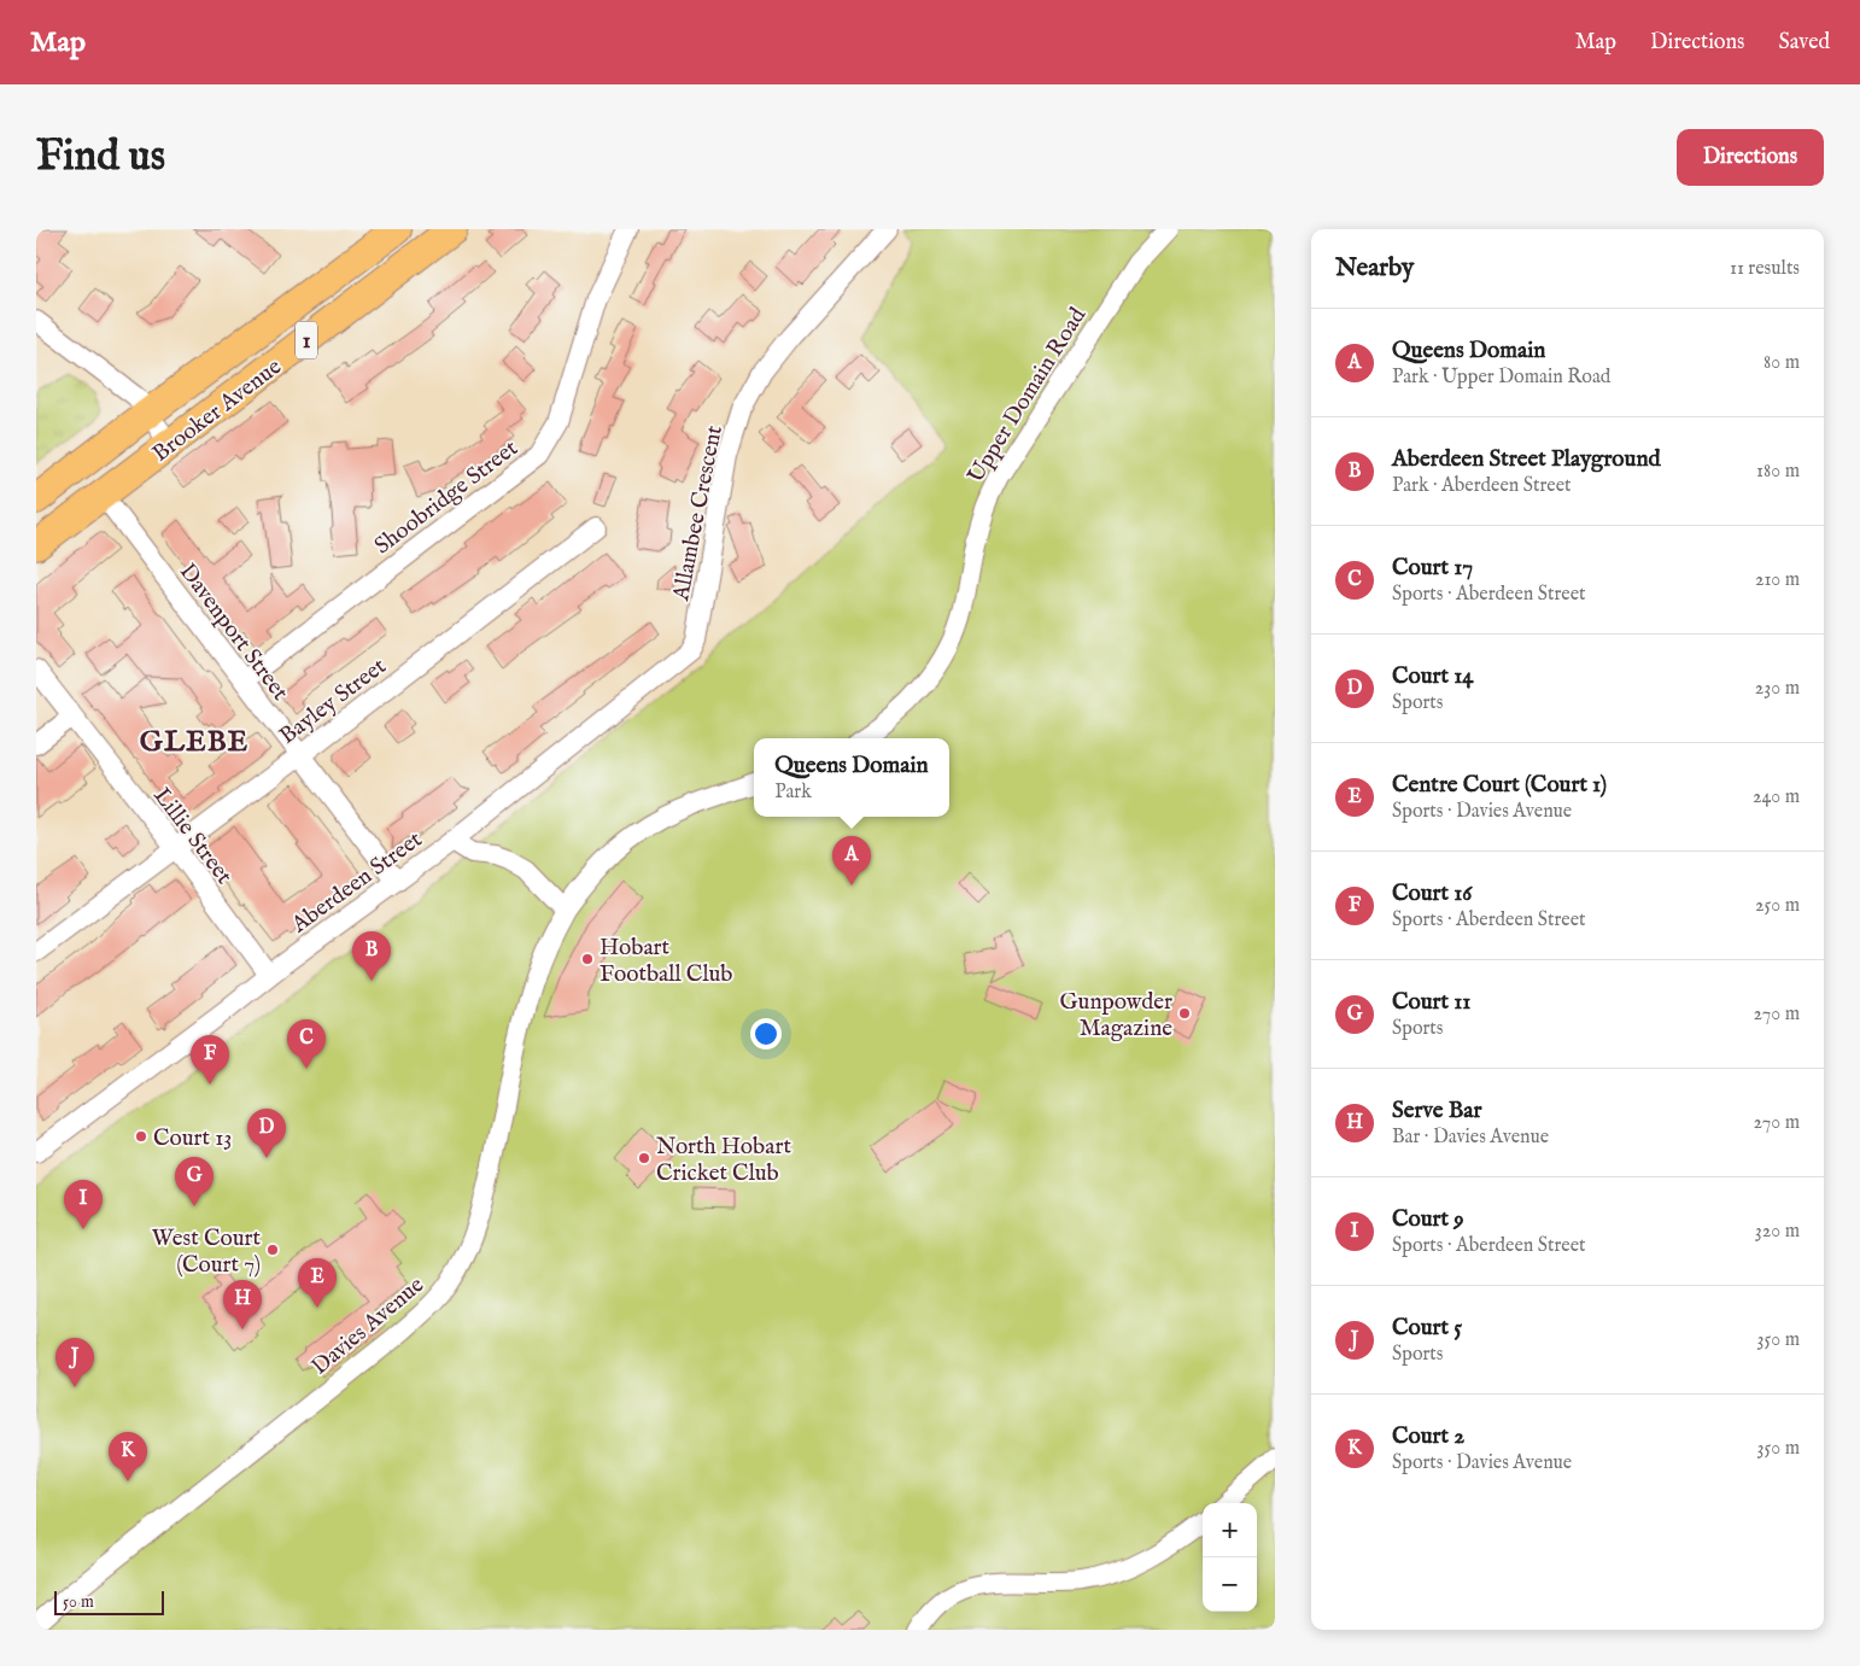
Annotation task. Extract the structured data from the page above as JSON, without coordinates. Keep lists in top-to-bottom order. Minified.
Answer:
{"streets":{"highway":["1","Brooker Avenue"],"street":["Upper Domain Road","Shoobridge Street","Allambee Crescent","Davenport Street","Bayley Street","Lillie Street","Aberdeen Street","Davies Avenue"]},"crossings":[["Brooker Avenue","Davenport Street"],["Shoobridge Street","Davenport Street"],["Allambee Crescent","Aberdeen Street"],["Davenport Street","Bayley Street"],["Davenport Street","Aberdeen Street"],["Bayley Street","Lillie Street"],["Lillie Street","Aberdeen Street"]],"districts":["GLEBE"],"places":["Hobart Football Club","Gunpowder Magazine","Court 13","North Hobart Cricket Club","West Court (Court 7)"],"scale_bar":"50 m","page":{"header":"Map","nav":["Map","Directions","Saved"],"buttons":"Directions","title":"Find us","heading":["Nearby","11 results"],"list":[{"mark":"A","name":"Queens Domain","note":"Park · Upper Domain Road","value":"80 m"},{"mark":"B","name":"Aberdeen Street Playground","note":"Park · Aberdeen Street","value":"180 m"},{"mark":"C","name":"Court 17","note":"Sports · Aberdeen Street","value":"210 m"},{"mark":"D","name":"Court 14","note":"Sports","value":"230 m"},{"mark":"E","name":"Centre Court (Court 1)","note":"Sports · Davies Avenue","value":"240 m"},{"mark":"F","name":"Court 16","note":"Sports · Aberdeen Street","value":"250 m"},{"mark":"G","name":"Court 11","note":"Sports","value":"270 m"},{"mark":"H","name":"Serve Bar","note":"Bar · Davies Avenue","value":"270 m"},{"mark":"I","name":"Court 9","note":"Sports · Aberdeen Street","value":"320 m"},{"mark":"J","name":"Court 5","note":"Sports","value":"350 m"},{"mark":"K","name":"Court 2","note":"Sports · Davies Avenue","value":"350 m"}],"popup":["Queens Domain","Park"],"pins":["A","B","C","F","D","G","I","E","H","J","K"],"map_buttons":["+","−"],"scale":"50 m"}}
